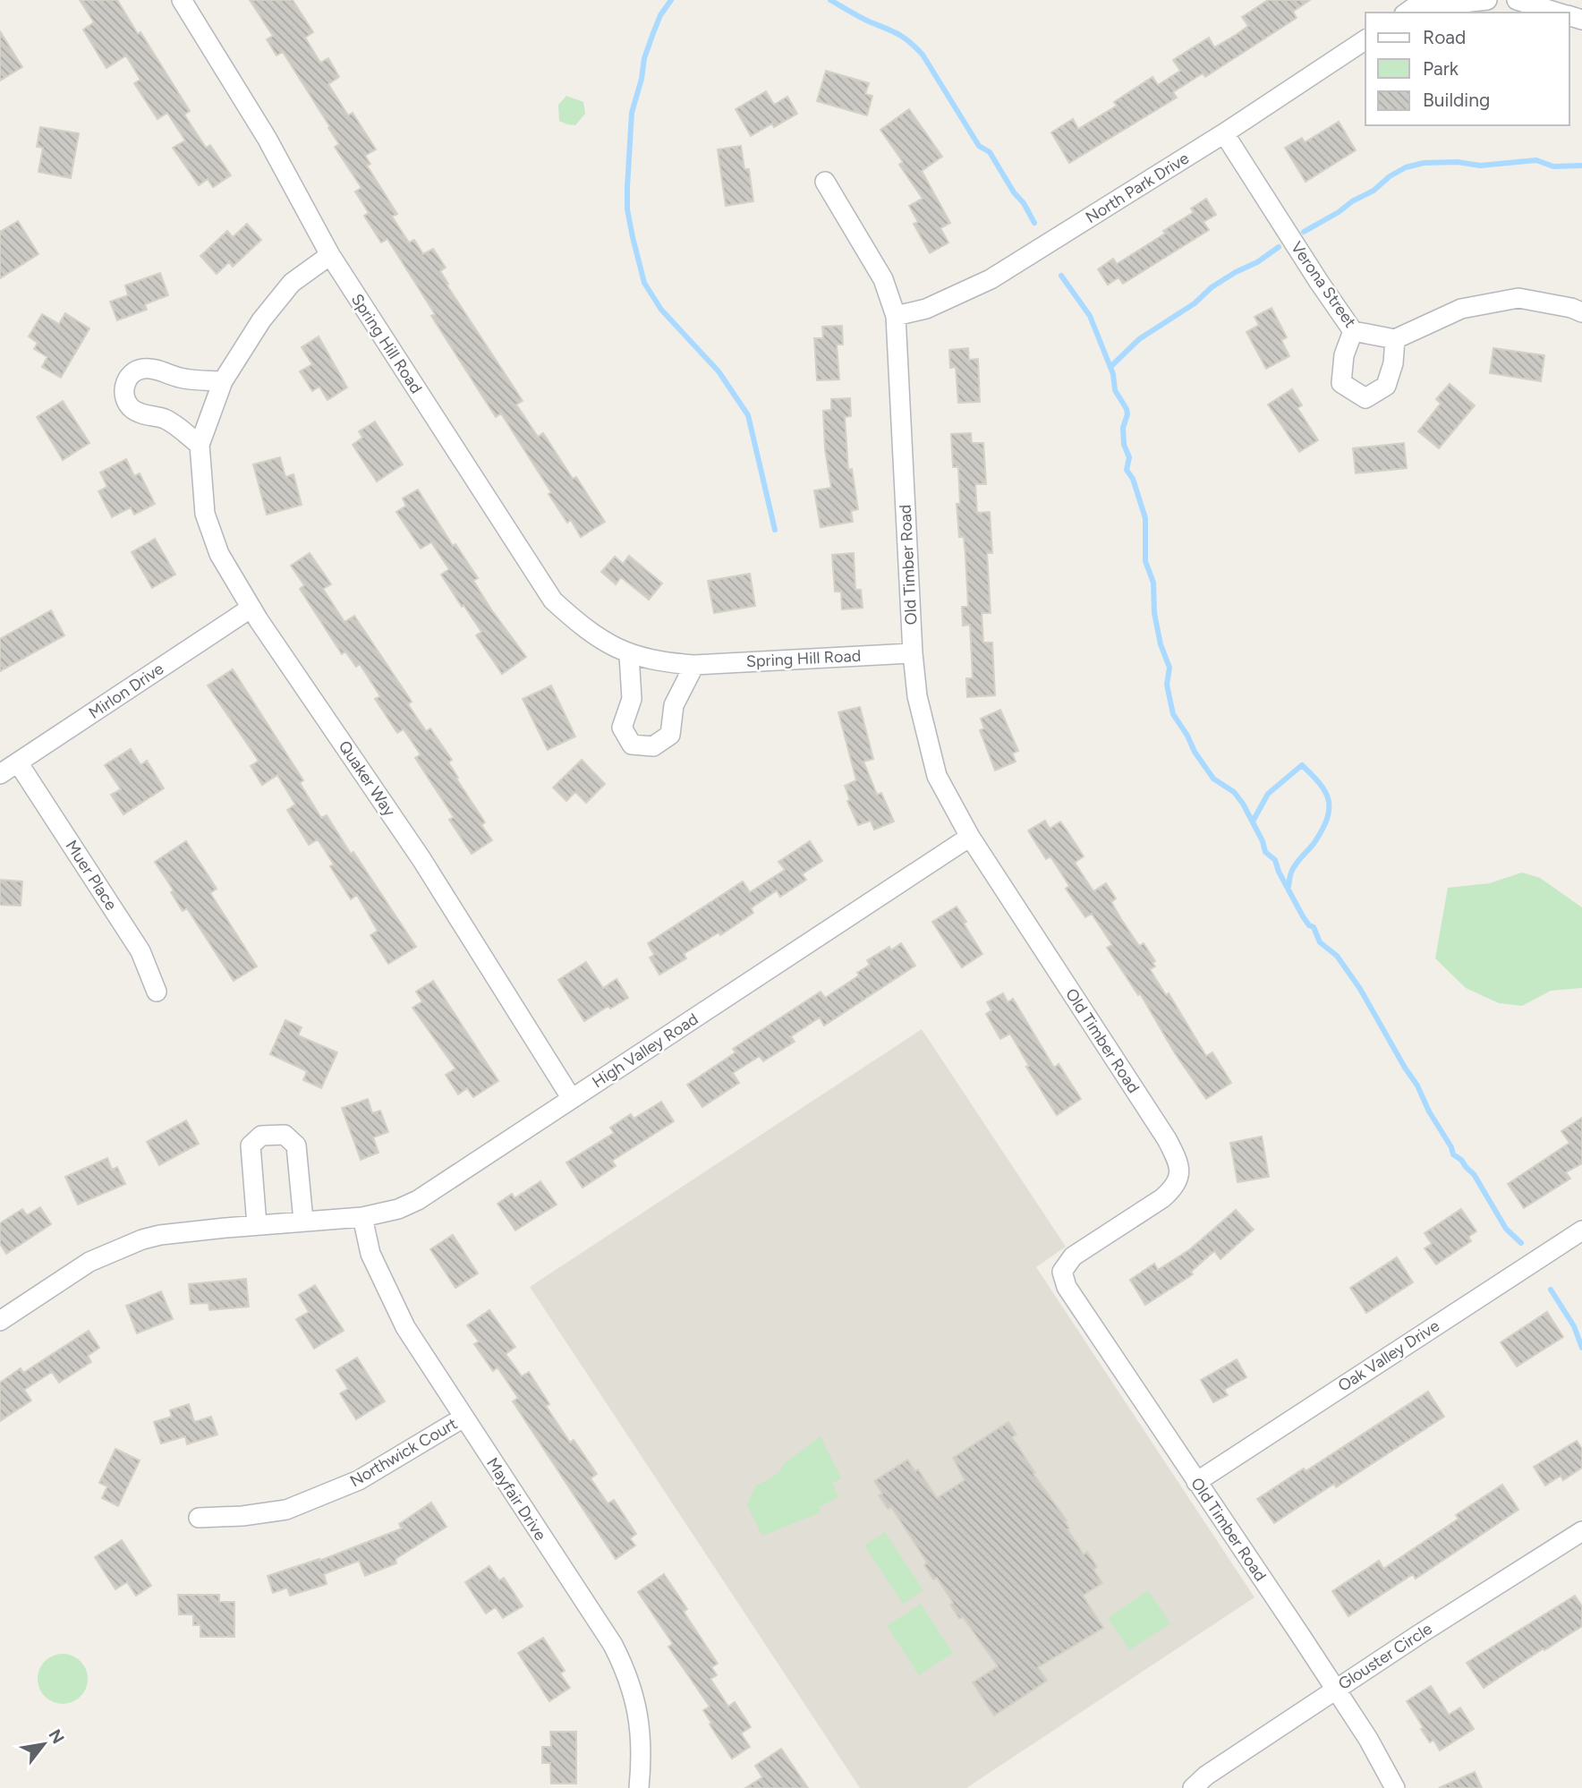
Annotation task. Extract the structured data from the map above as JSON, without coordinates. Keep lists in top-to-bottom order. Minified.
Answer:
{"streets":{"street":["North Park Drive","Verona Street","Spring Hill Road","Old Timber Road","Mirlon Drive","Quaker Way","Muer Place","High Valley Road","Oak Valley Drive","Northwick Court","Mayfair Drive","Glouster Circle"]},"crossings":[["North Park Drive","Verona Street"],["North Park Drive","Old Timber Road"],["Spring Hill Road","Old Timber Road"],["Spring Hill Road","Quaker Way"],["Old Timber Road","High Valley Road"],["Old Timber Road","Oak Valley Drive"],["Old Timber Road","Glouster Circle"],["Mirlon Drive","Quaker Way"],["Mirlon Drive","Muer Place"],["Quaker Way","High Valley Road"],["High Valley Road","Mayfair Drive"],["Northwick Court","Mayfair Drive"]],"legend":["Road","Park","Building"],"north":"top right"}
